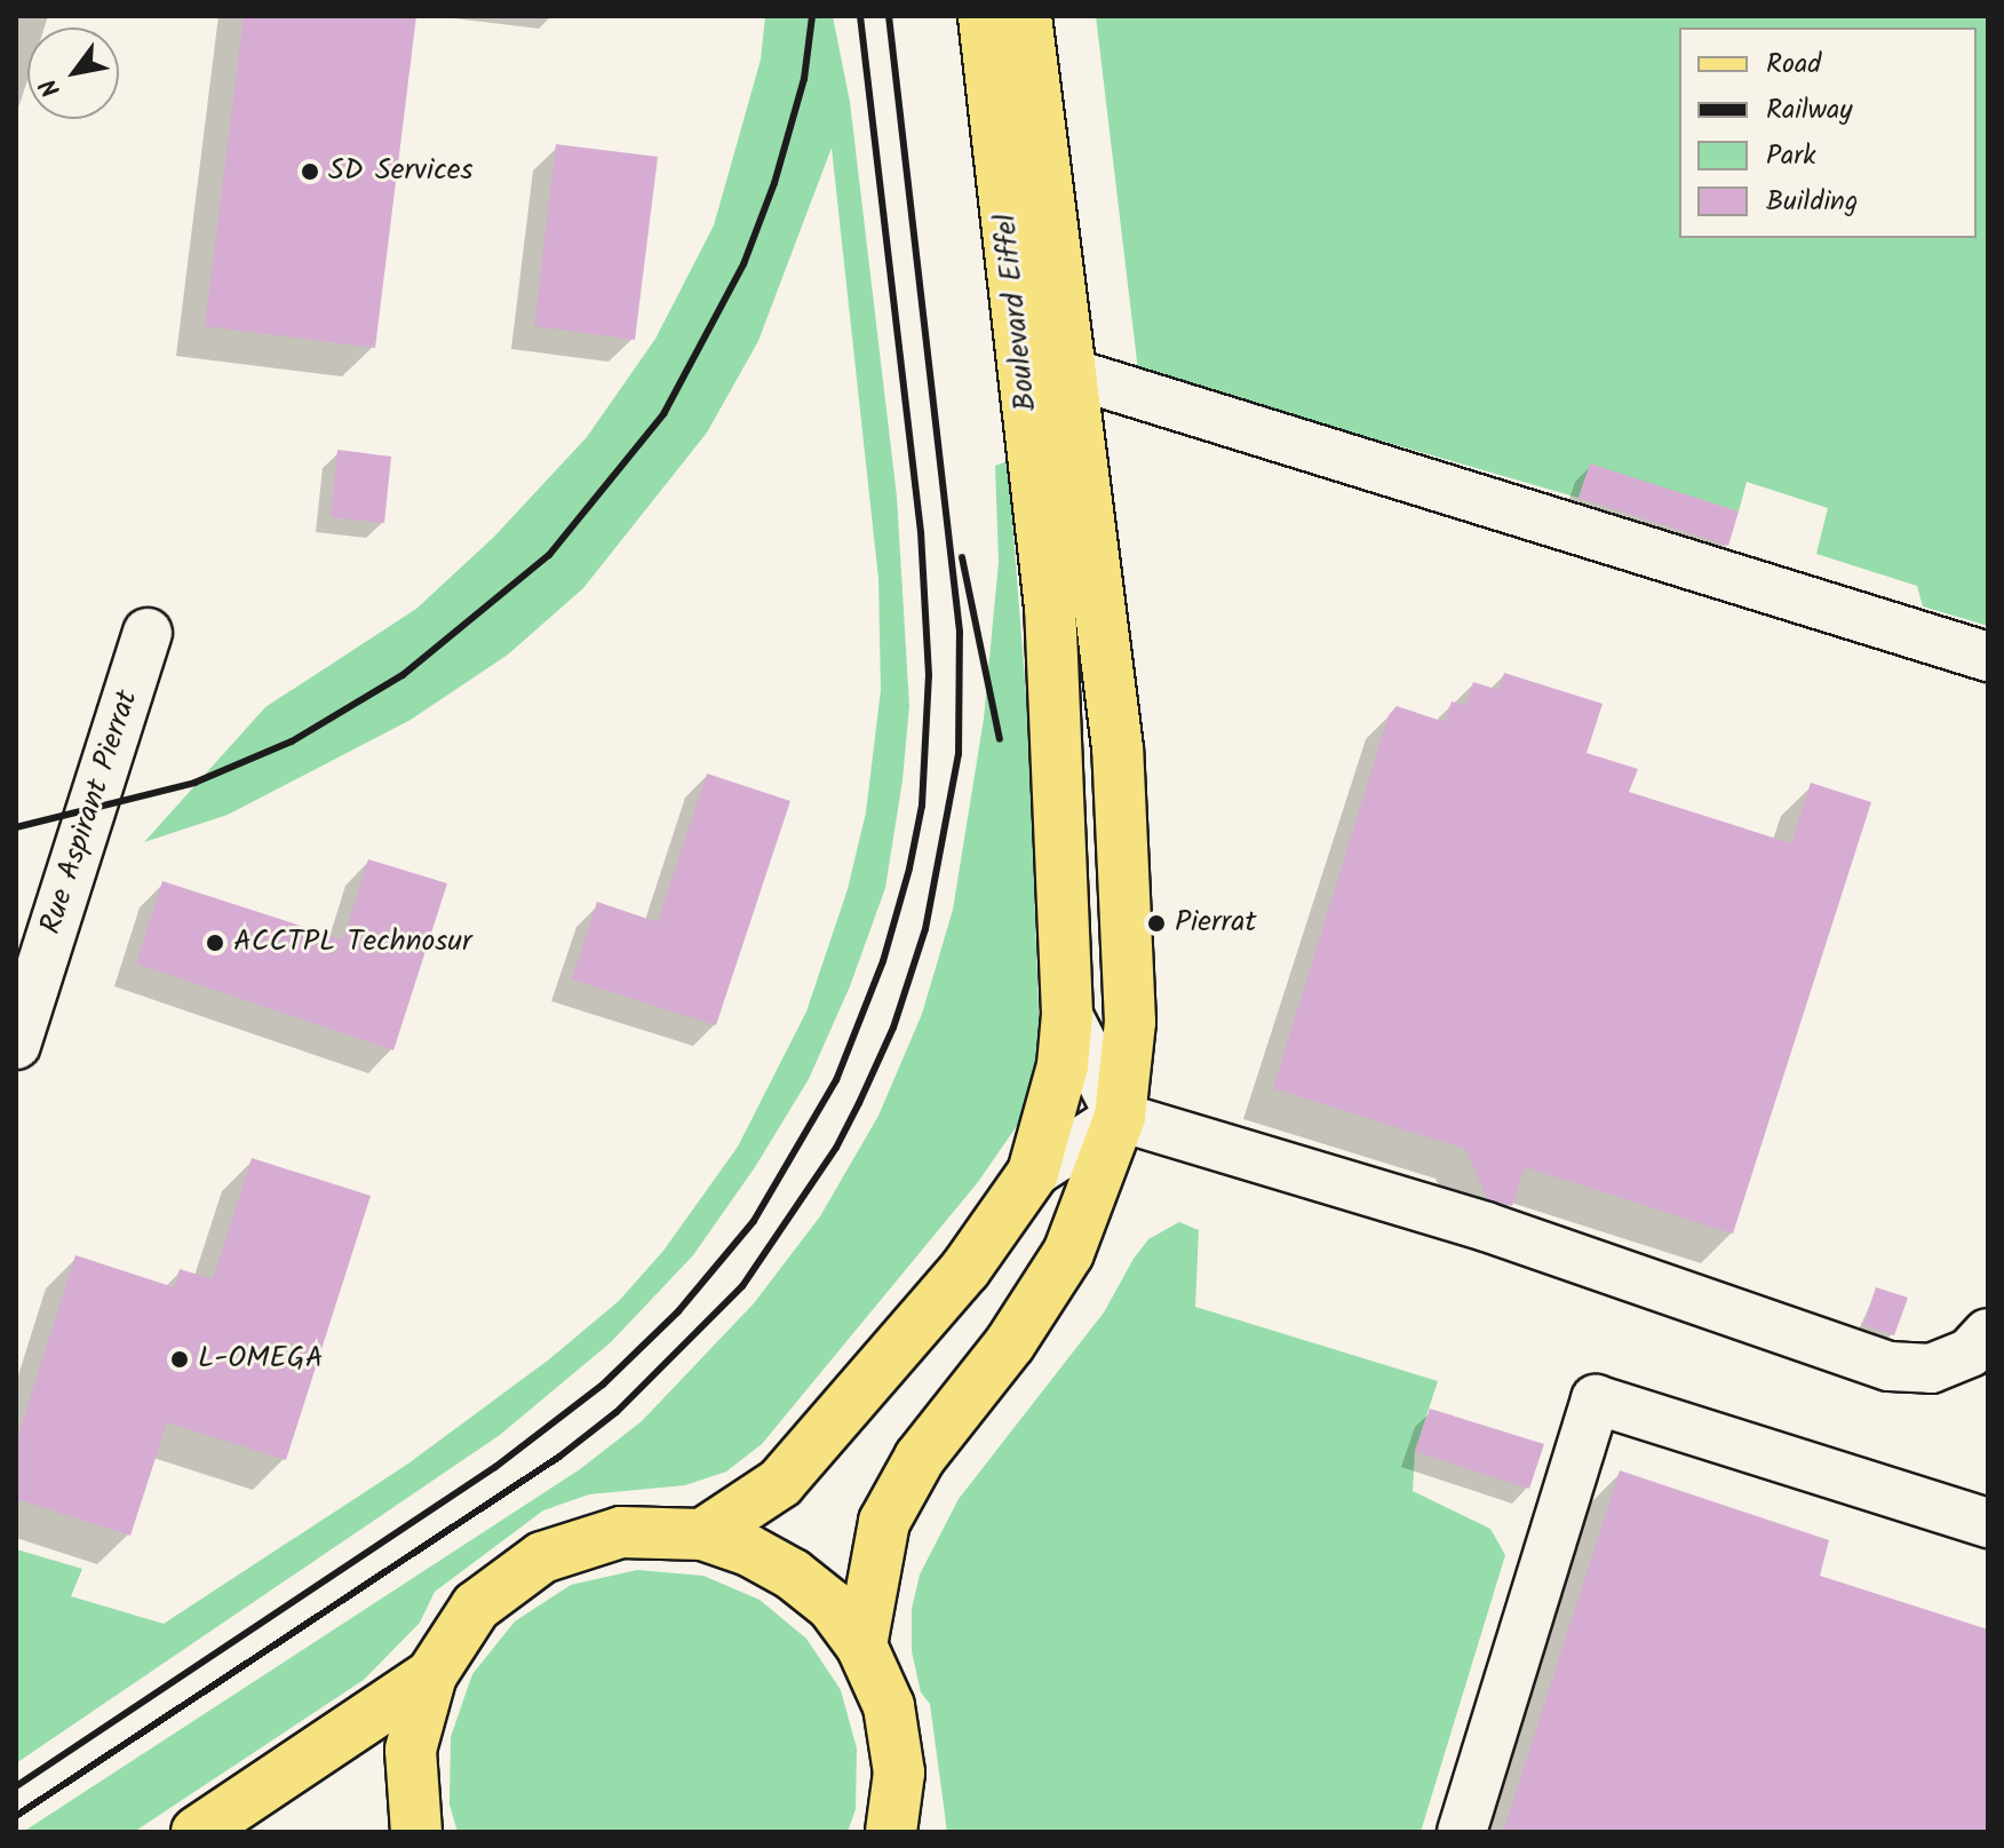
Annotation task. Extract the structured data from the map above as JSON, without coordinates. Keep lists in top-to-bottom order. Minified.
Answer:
{"streets":{"main road":["Boulevard Eiffel"],"street":["Rue Aspirant Pierrat"]},"places":["SD Services","Pierrat","ACCTPL Technosur","L-OMEGA"],"legend":["Road","Railway","Park","Building"],"north":"bottom left"}
